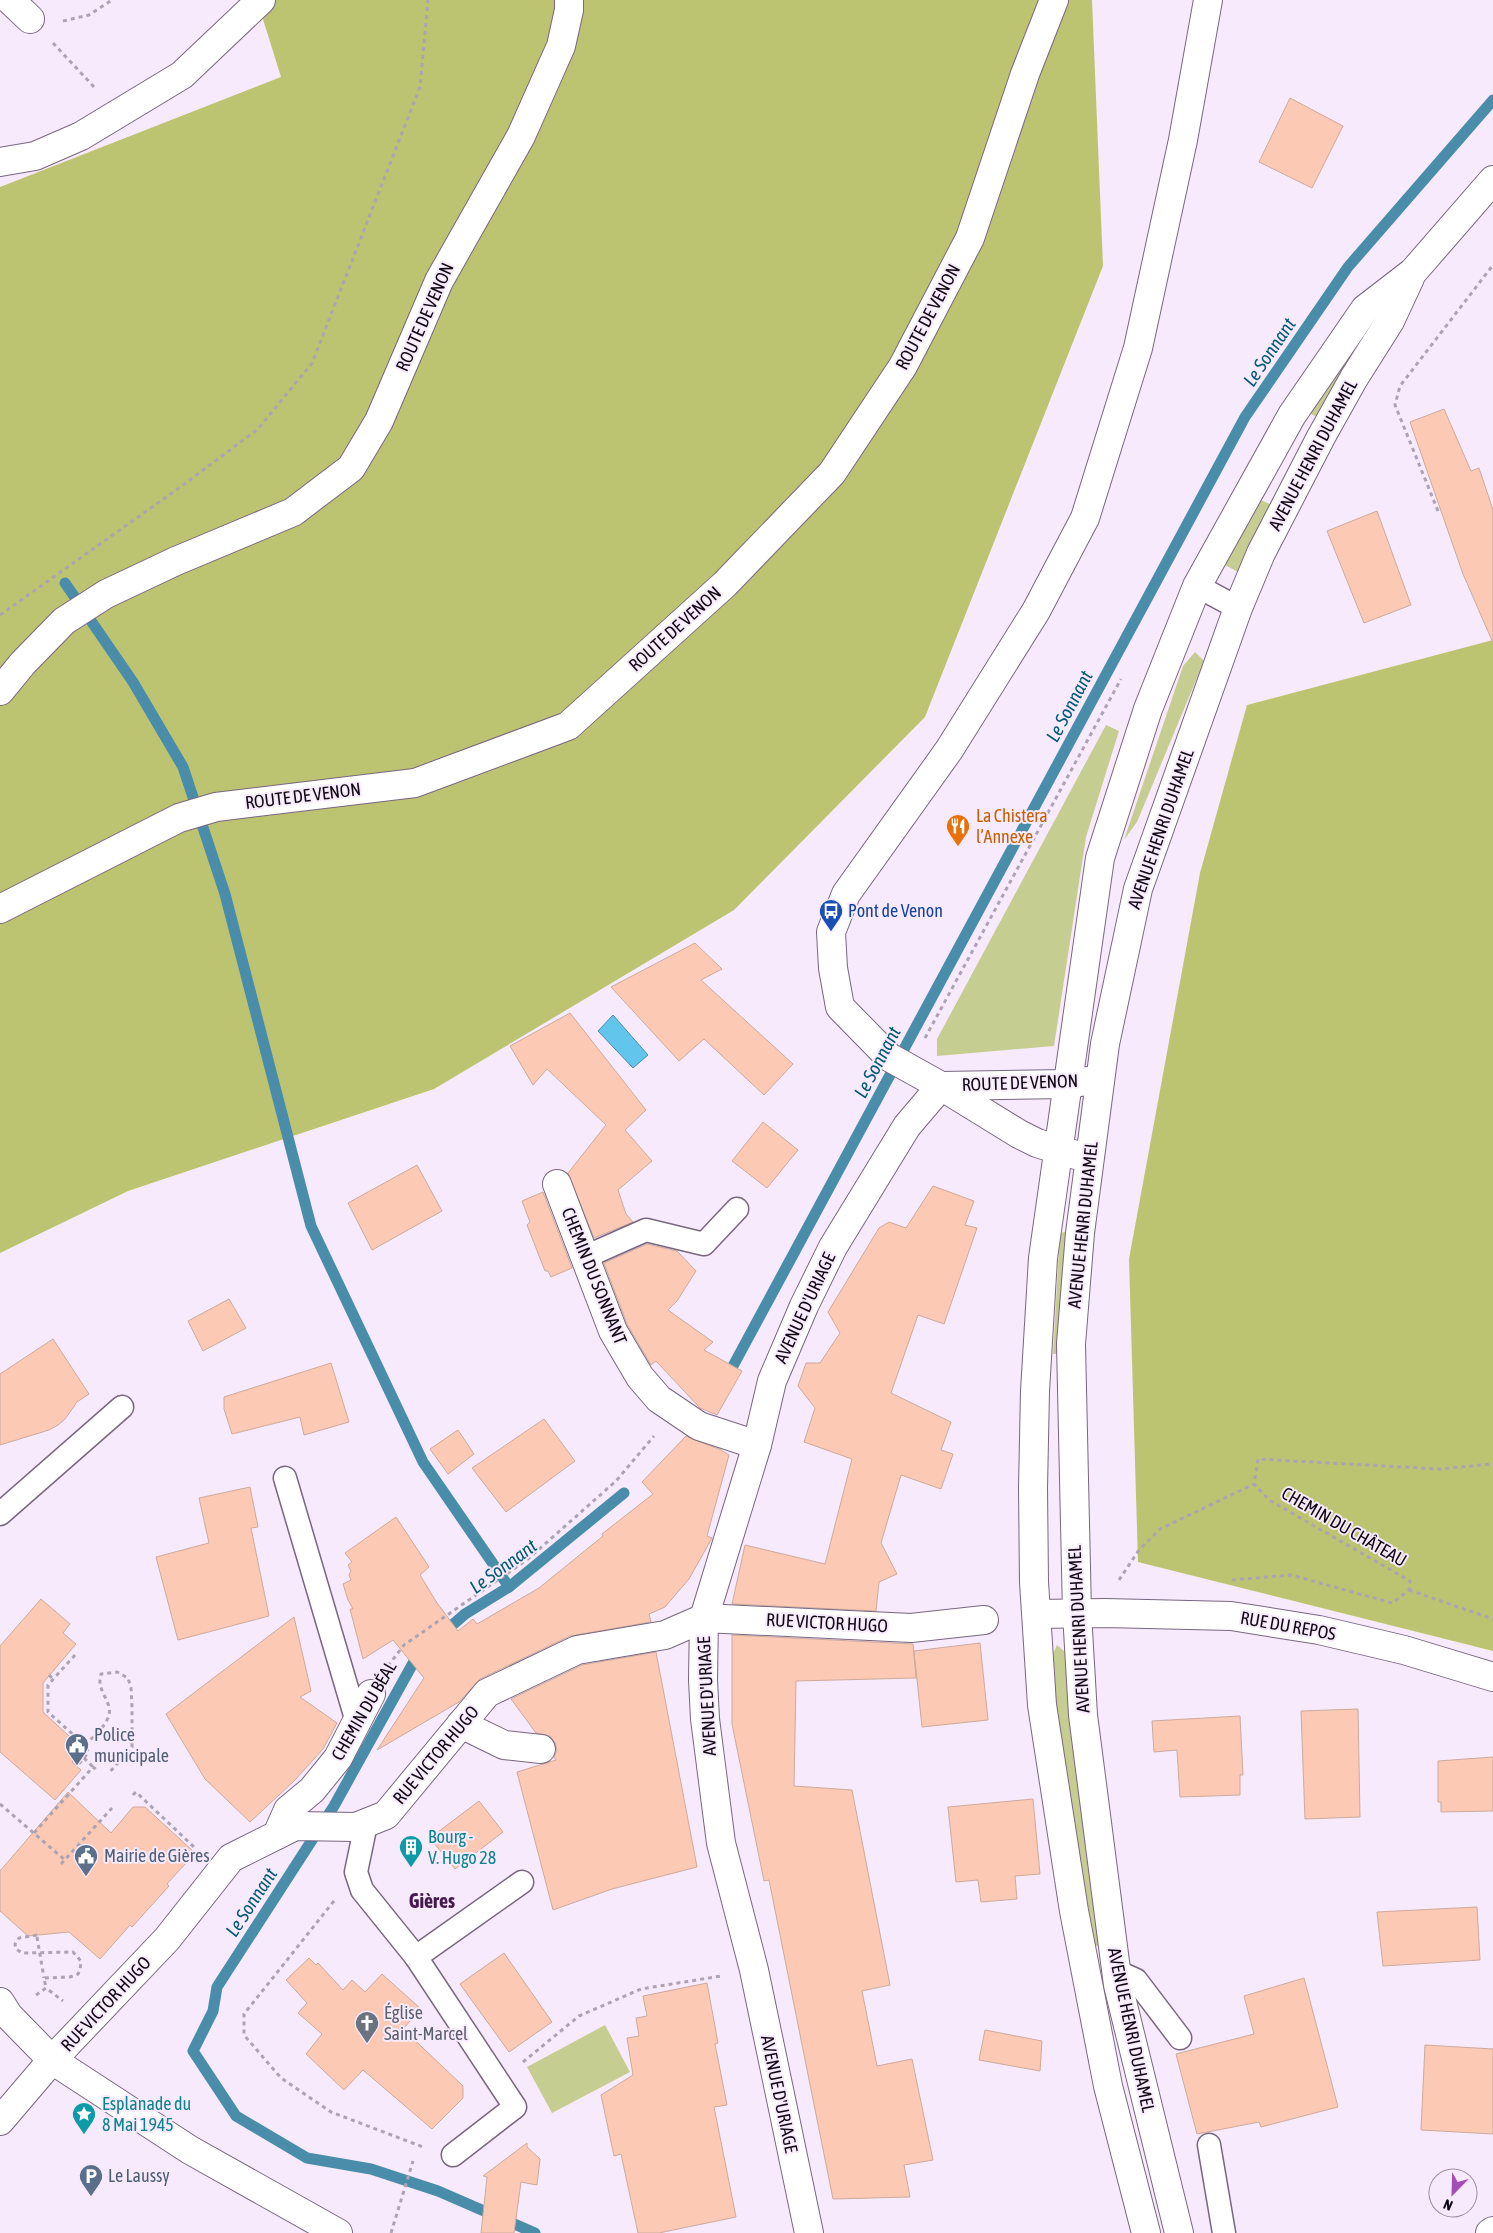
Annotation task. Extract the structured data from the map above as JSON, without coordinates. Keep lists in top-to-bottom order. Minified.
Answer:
{"streets":{"street":["ROUTE DE VENON","AVENUE HENRI DUHAMEL","CHEMIN DU SONNANT","AVENUE D'URIAGE","RUE VICTOR HUGO","RUE DU REPOS","CHEMIN DU BÉAL"],"path":["CHEMIN DU CHÂTEAU"]},"crossings":[["ROUTE DE VENON","AVENUE HENRI DUHAMEL"],["ROUTE DE VENON","AVENUE D'URIAGE"],["AVENUE HENRI DUHAMEL","RUE DU REPOS"],["CHEMIN DU SONNANT","AVENUE D'URIAGE"],["AVENUE D'URIAGE","RUE VICTOR HUGO"],["RUE VICTOR HUGO","CHEMIN DU BÉAL"]],"districts":["Gières"],"water":["Le Sonnant"],"places":{"restaurant":["La Chistera l’Annexe"],"bus stop":["Pont de Venon"],"public building":["Police municipale","Mairie de Gières"],"building":["Bourg - V. Hugo 28"],"church":["Église Saint-Marcel"],"place":["Esplanade du 8 Mai 1945"],"parking":["Le Laussy"]},"north":"bottom left"}
